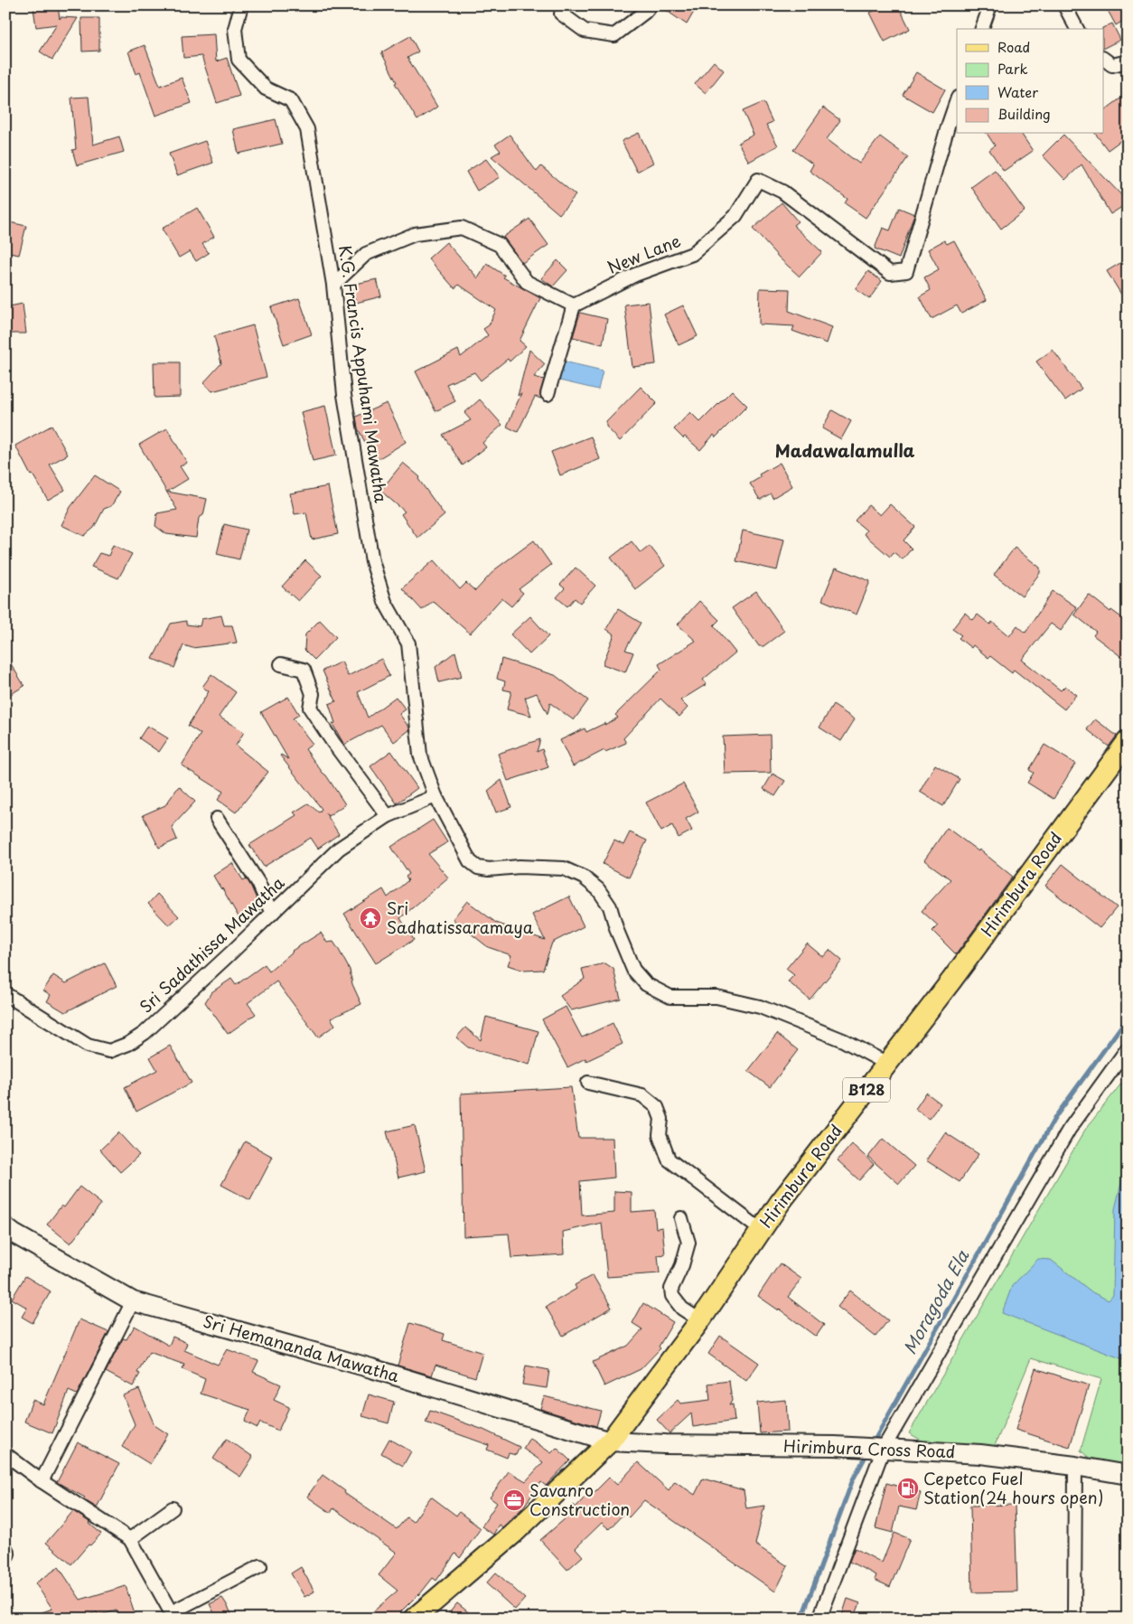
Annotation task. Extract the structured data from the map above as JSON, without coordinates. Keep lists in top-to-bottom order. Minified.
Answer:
{"streets":{"main road":["Hirimbura Road","B128","Sri Hemananda Mawatha","Hirimbura Cross Road"],"street":["New Lane","K.G. Francis Appuhami Mawatha","Sri Sadathissa Mawatha"]},"crossings":[["K.G. Francis Appuhami Mawatha","Hirimbura Road"],["K.G. Francis Appuhami Mawatha","Sri Sadathissa Mawatha"],["Hirimbura Road","B128"],["Hirimbura Road","Sri Hemananda Mawatha"],["Hirimbura Road","Hirimbura Cross Road"],["B128","Sri Hemananda Mawatha"],["B128","Hirimbura Cross Road"],["Sri Hemananda Mawatha","Hirimbura Cross Road"]],"districts":["Madawalamulla"],"water":["Moragoda Ela"],"places":{"temple":["Sri Sadhatissaramaya"],"fuel station":["Cepetco Fuel Station(24 hours open)"],"office":["Savanro Construction"]},"legend":["Road","Park","Water","Building"]}
